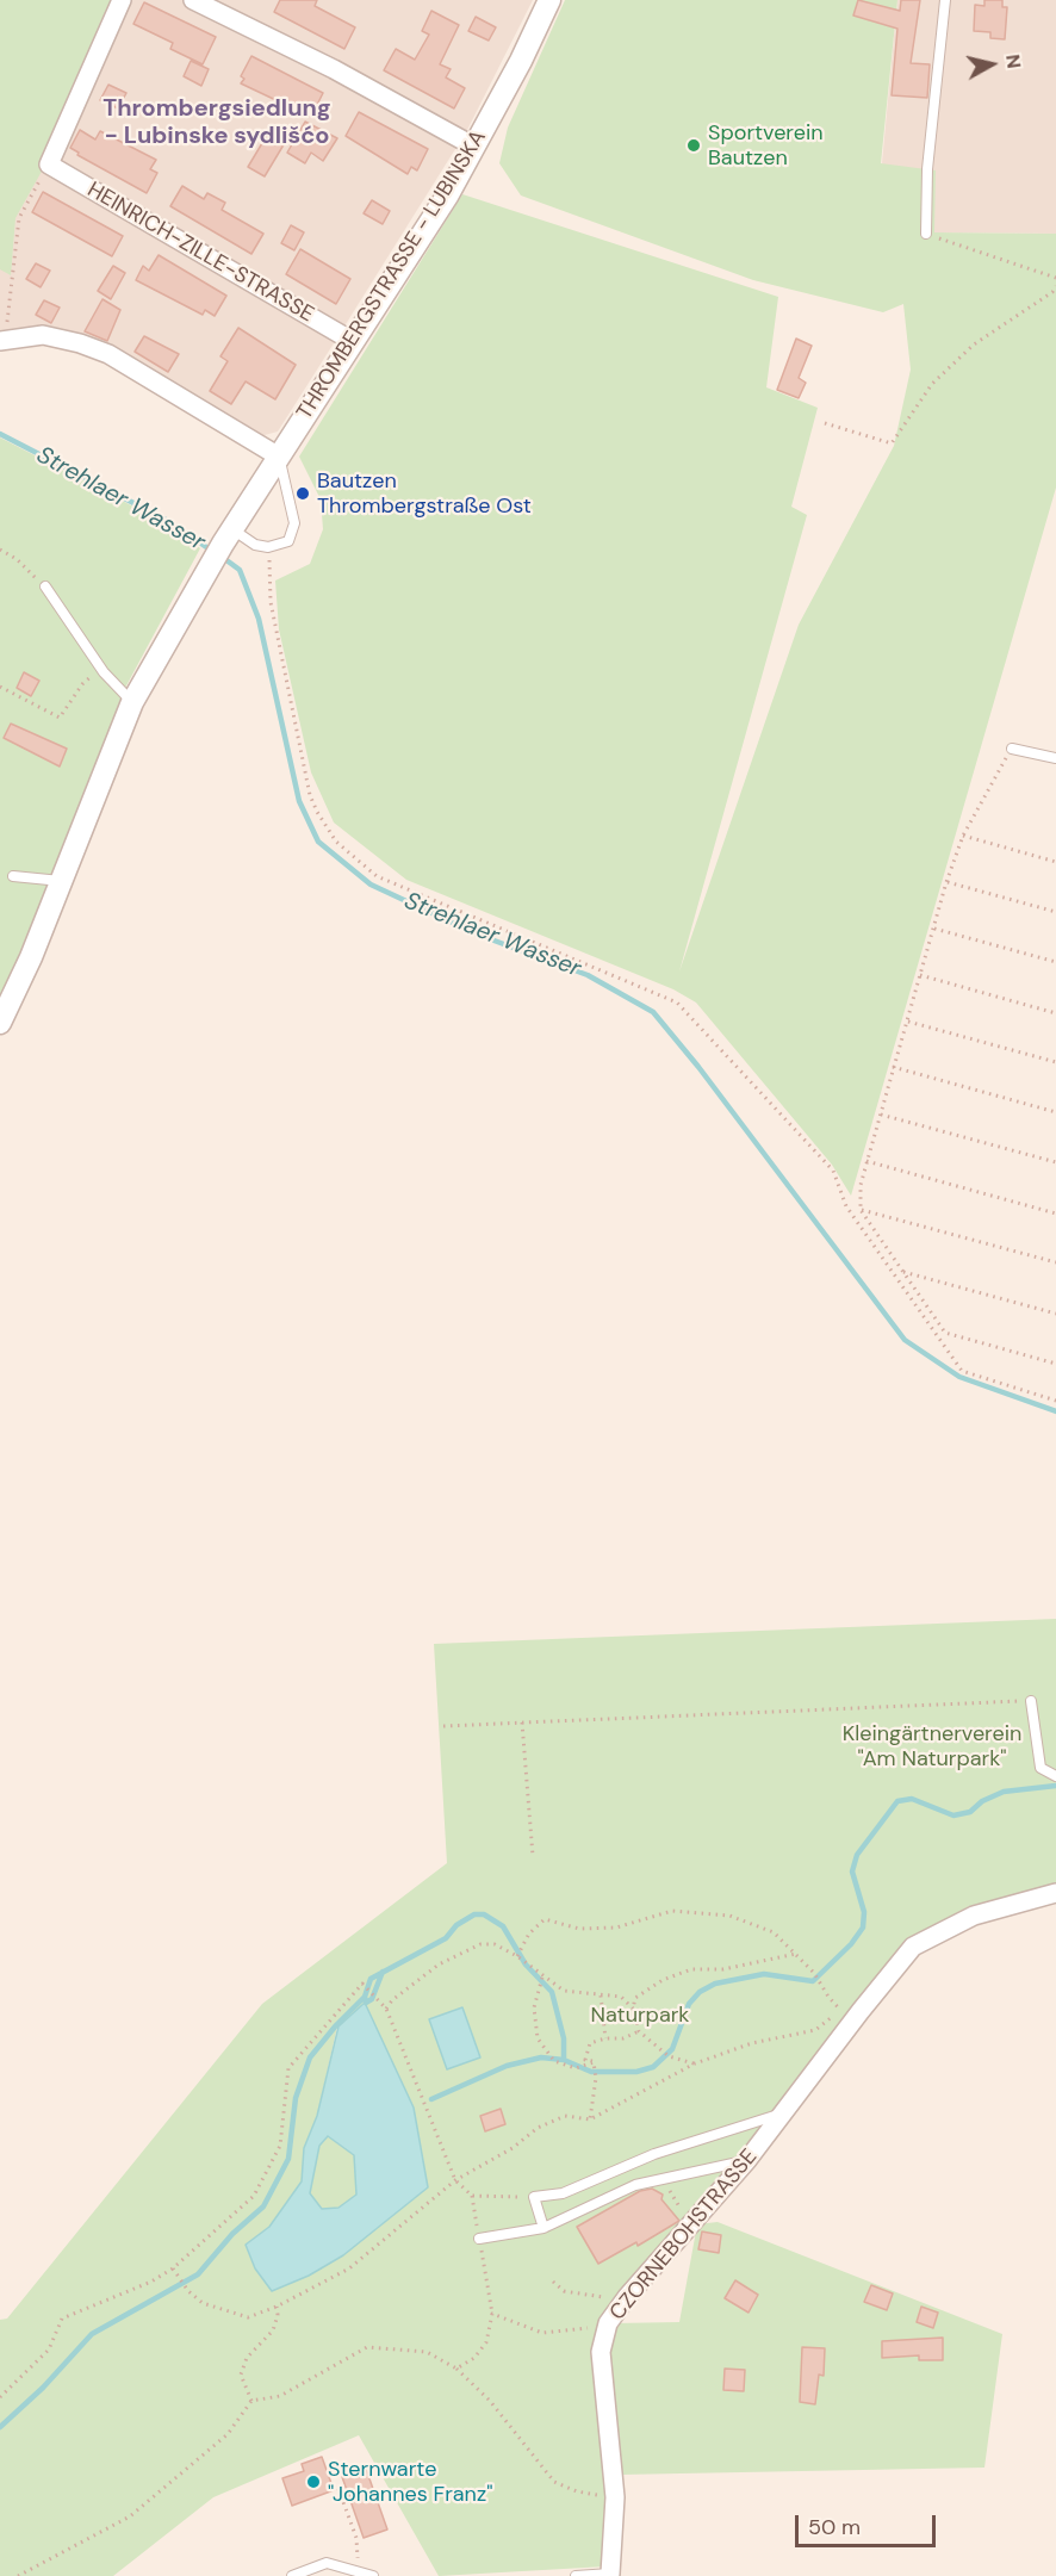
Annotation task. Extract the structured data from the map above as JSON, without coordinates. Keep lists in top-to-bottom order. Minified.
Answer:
{"streets":{"street":["HEINRICH-ZILLE-STRASSE","THROMBERGSTRASSE - LUBINSKA","CZORNEBOHSTRASSE"]},"crossings":[["HEINRICH-ZILLE-STRASSE","THROMBERGSTRASSE - LUBINSKA"]],"districts":["Thrombergsiedlung - Lubinske sydlišćo"],"water":["Strehlaer Wasser"],"parks":["Kleingärtnerverein \"Am Naturpark\"","Naturpark"],"places":["Sportverein Bautzen","Bautzen Thrombergstraße Ost","Sternwarte \"Johannes Franz\""],"scale_bar":"50 m","north":"right"}
